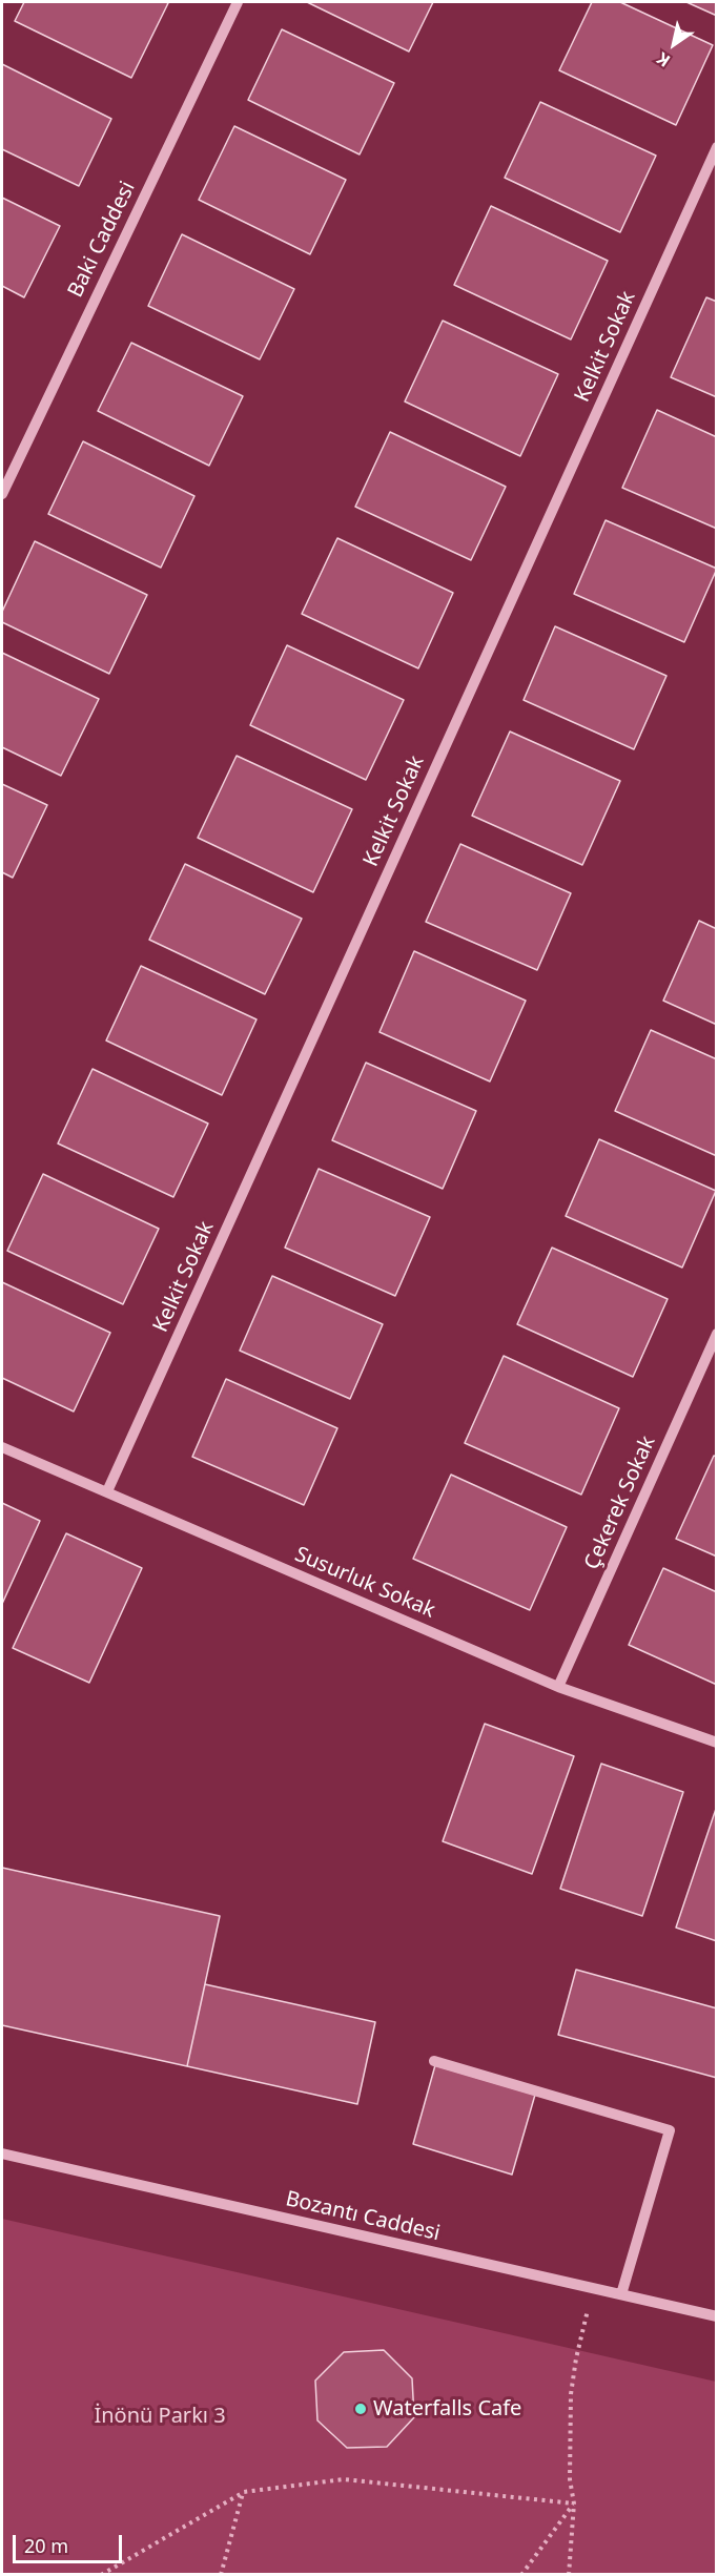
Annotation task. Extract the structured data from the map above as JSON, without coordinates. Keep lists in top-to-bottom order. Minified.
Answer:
{"streets":{"street":["Baki Caddesi","Kelkit Sokak","Çekerek Sokak","Susurluk Sokak","Bozantı Caddesi"]},"crossings":[["Kelkit Sokak","Susurluk Sokak"],["Çekerek Sokak","Susurluk Sokak"]],"parks":["İnönü Parkı 3"],"places":["Waterfalls Cafe"],"scale_bar":"20 m","north":"bottom left"}
